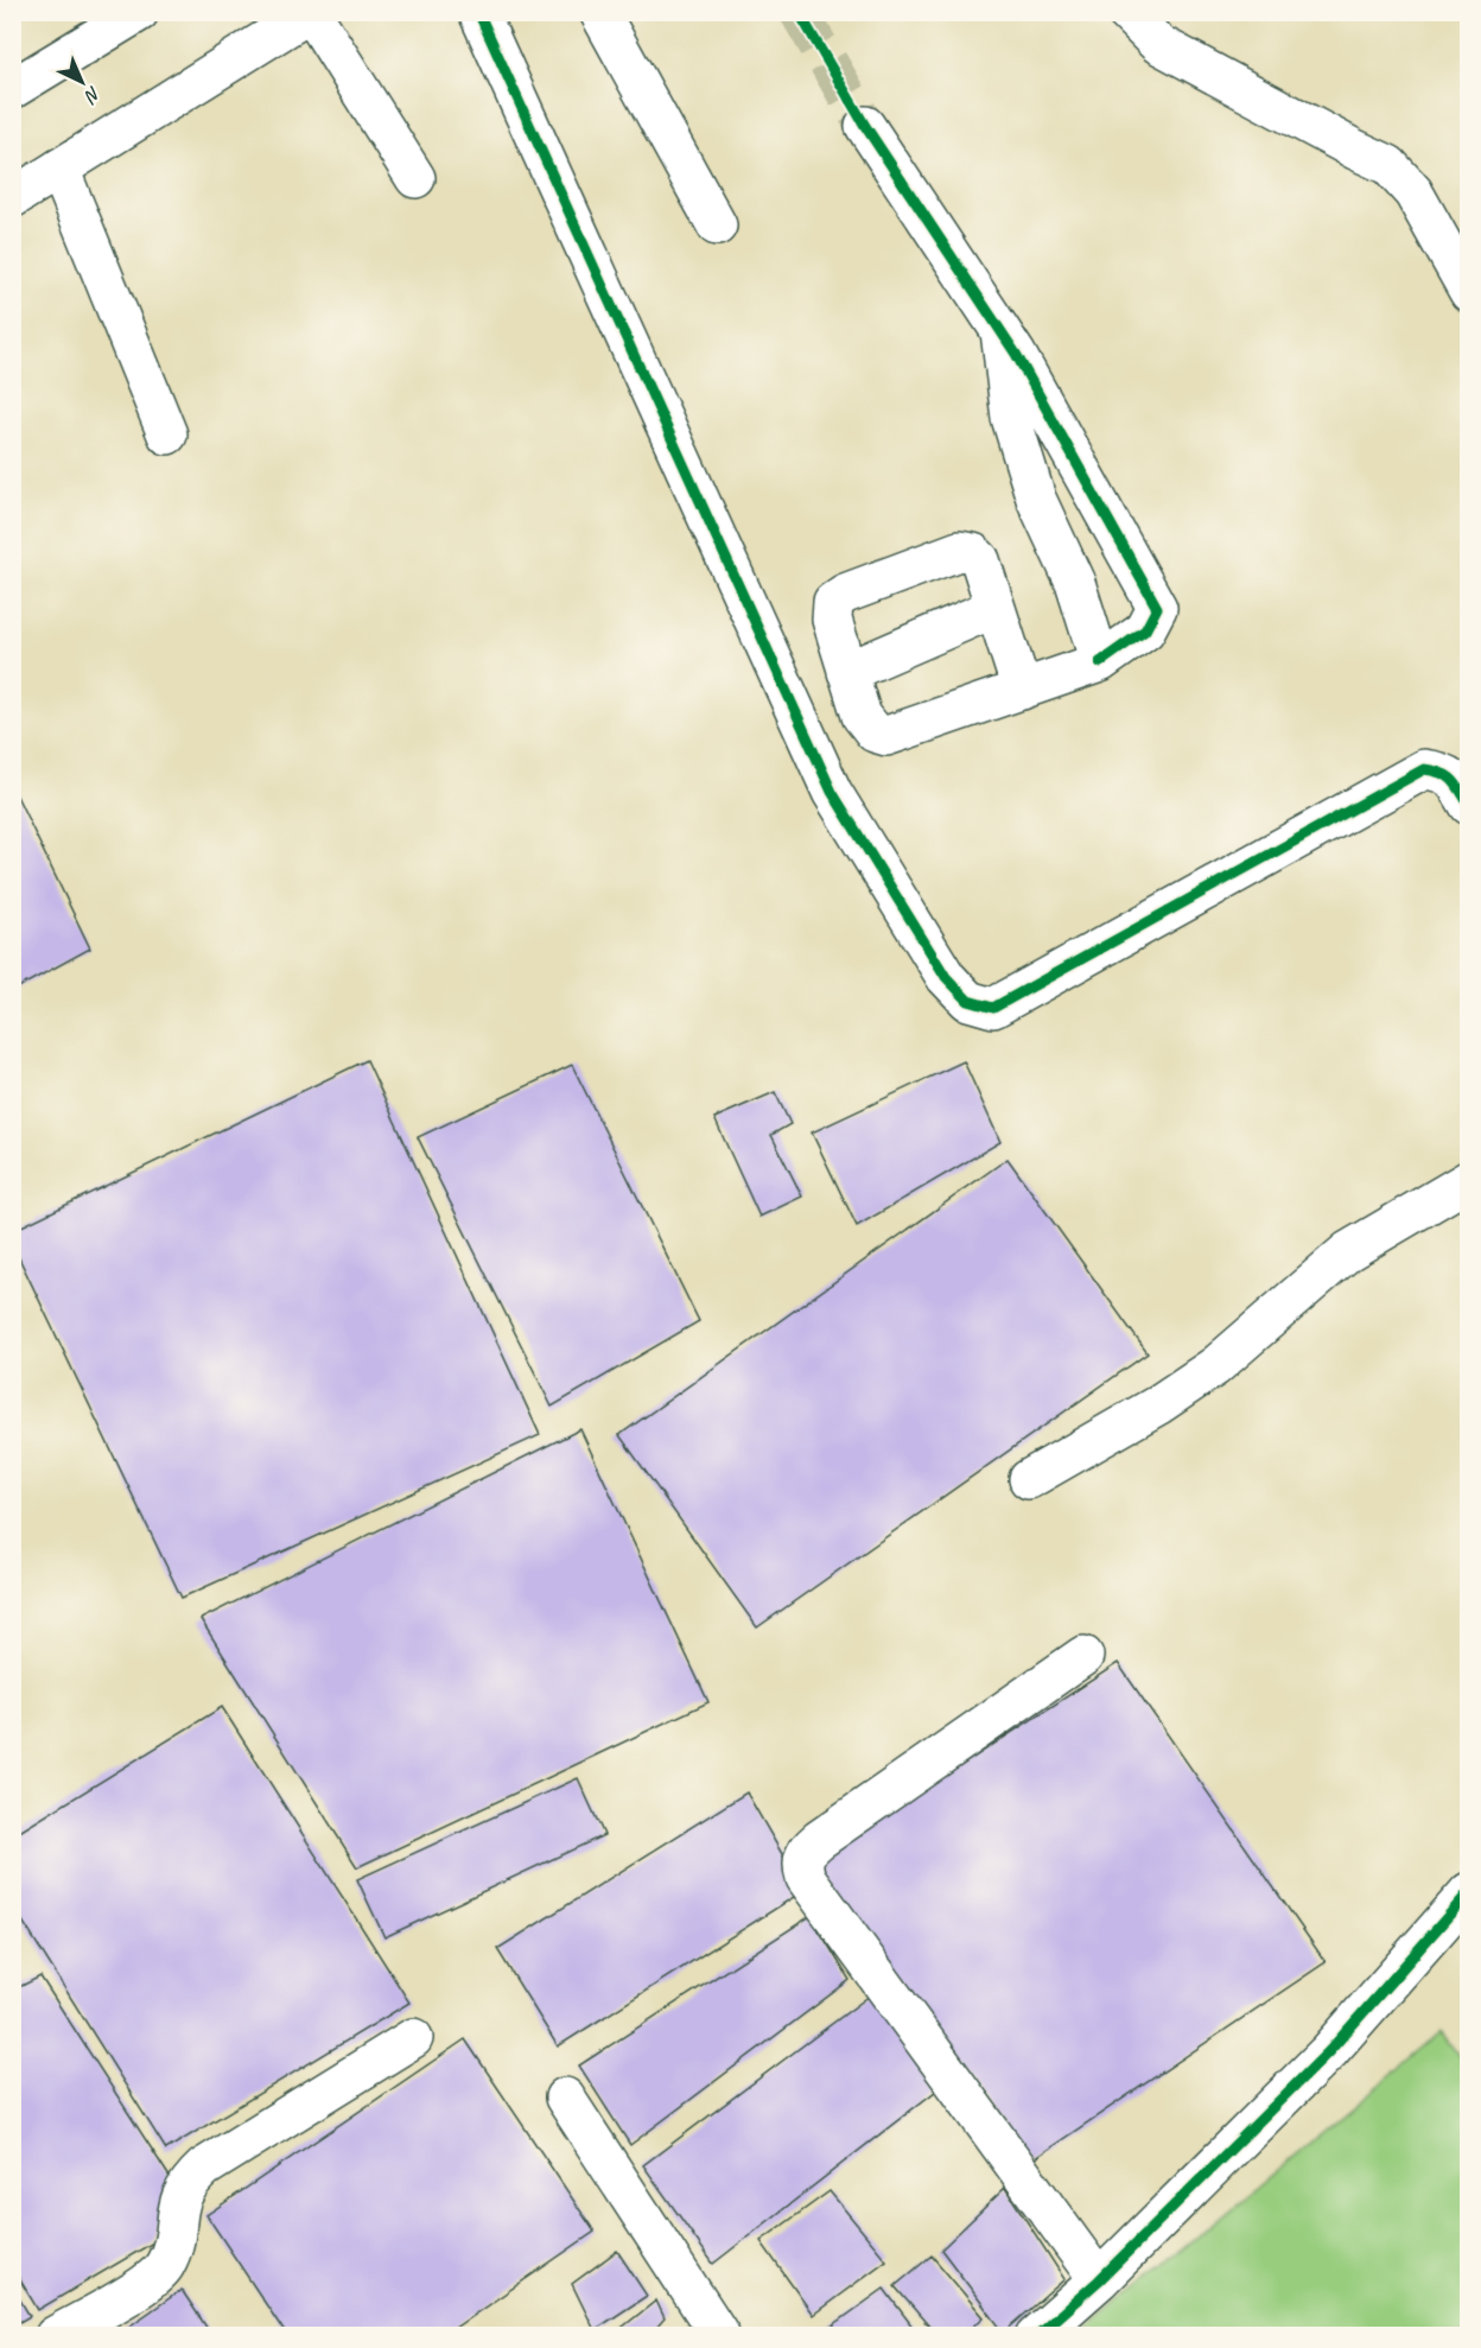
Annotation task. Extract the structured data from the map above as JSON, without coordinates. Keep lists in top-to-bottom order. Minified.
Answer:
{"north":"bottom right"}
